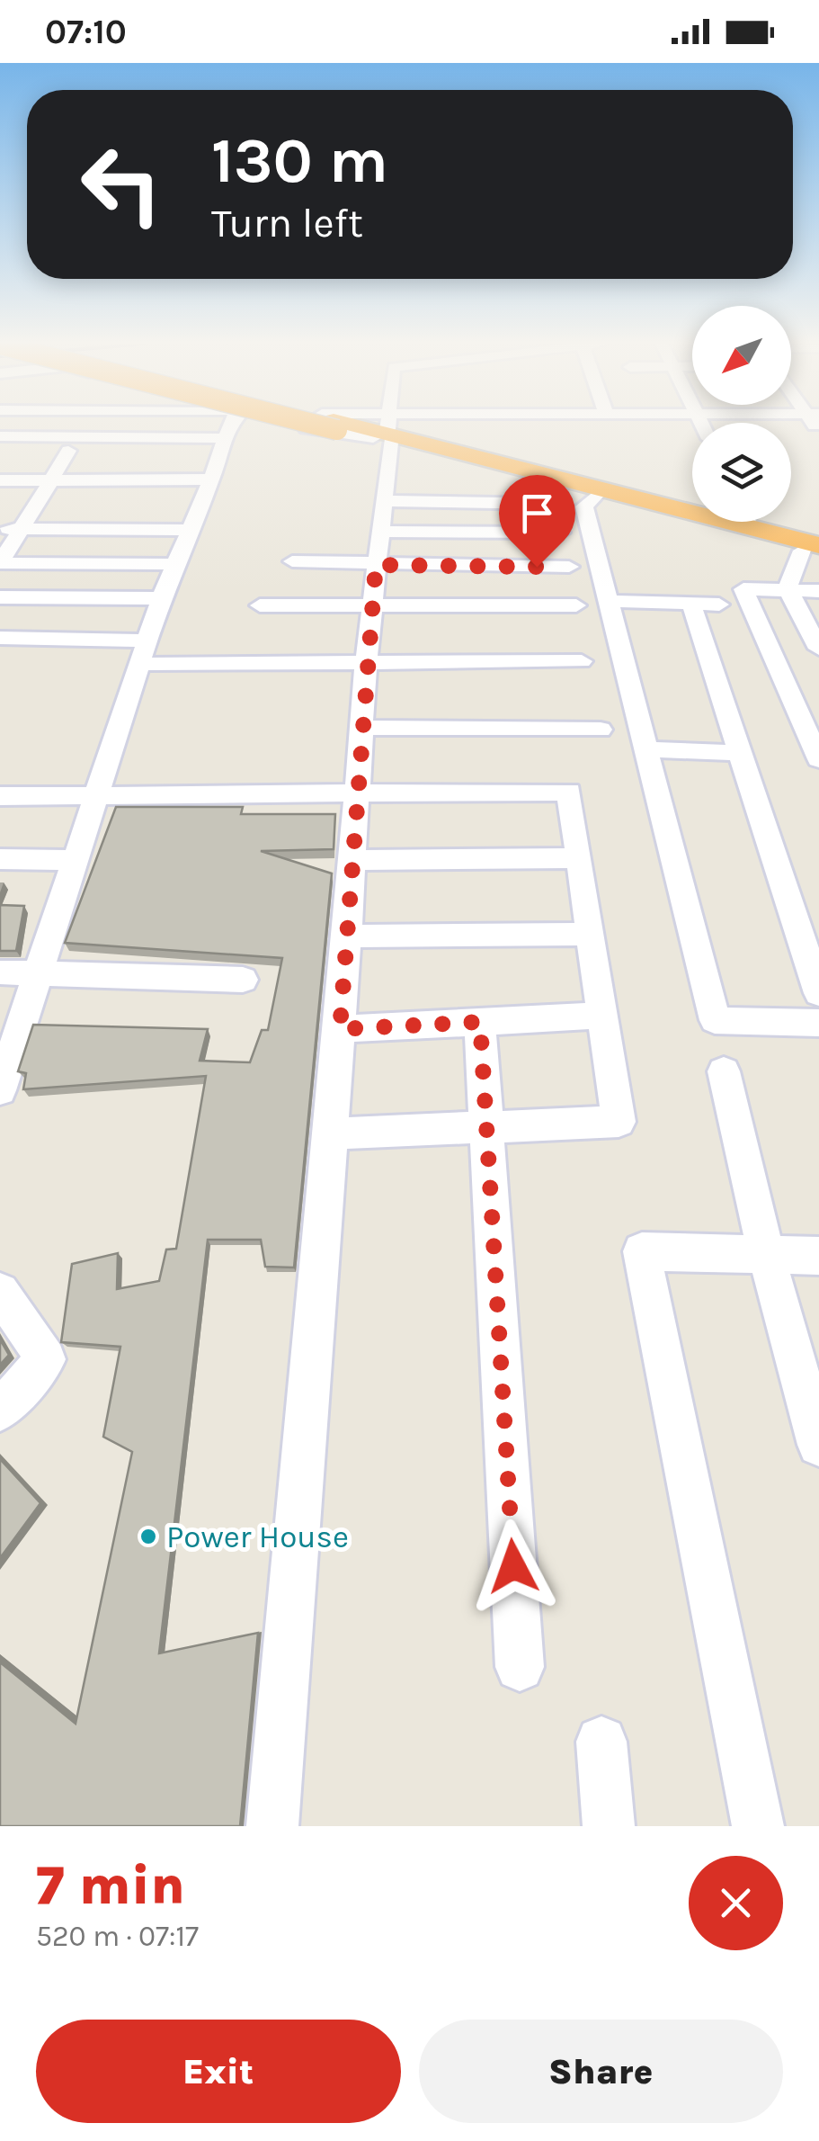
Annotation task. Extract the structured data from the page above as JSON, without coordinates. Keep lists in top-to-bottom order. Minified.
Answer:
{"places":["Power House"],"north":"bottom left","page":{"status":"07:10","turn":["130 m","Turn left"],"heading":["7 min","520 m · 07:17"],"buttons":["Exit","Share"]}}
